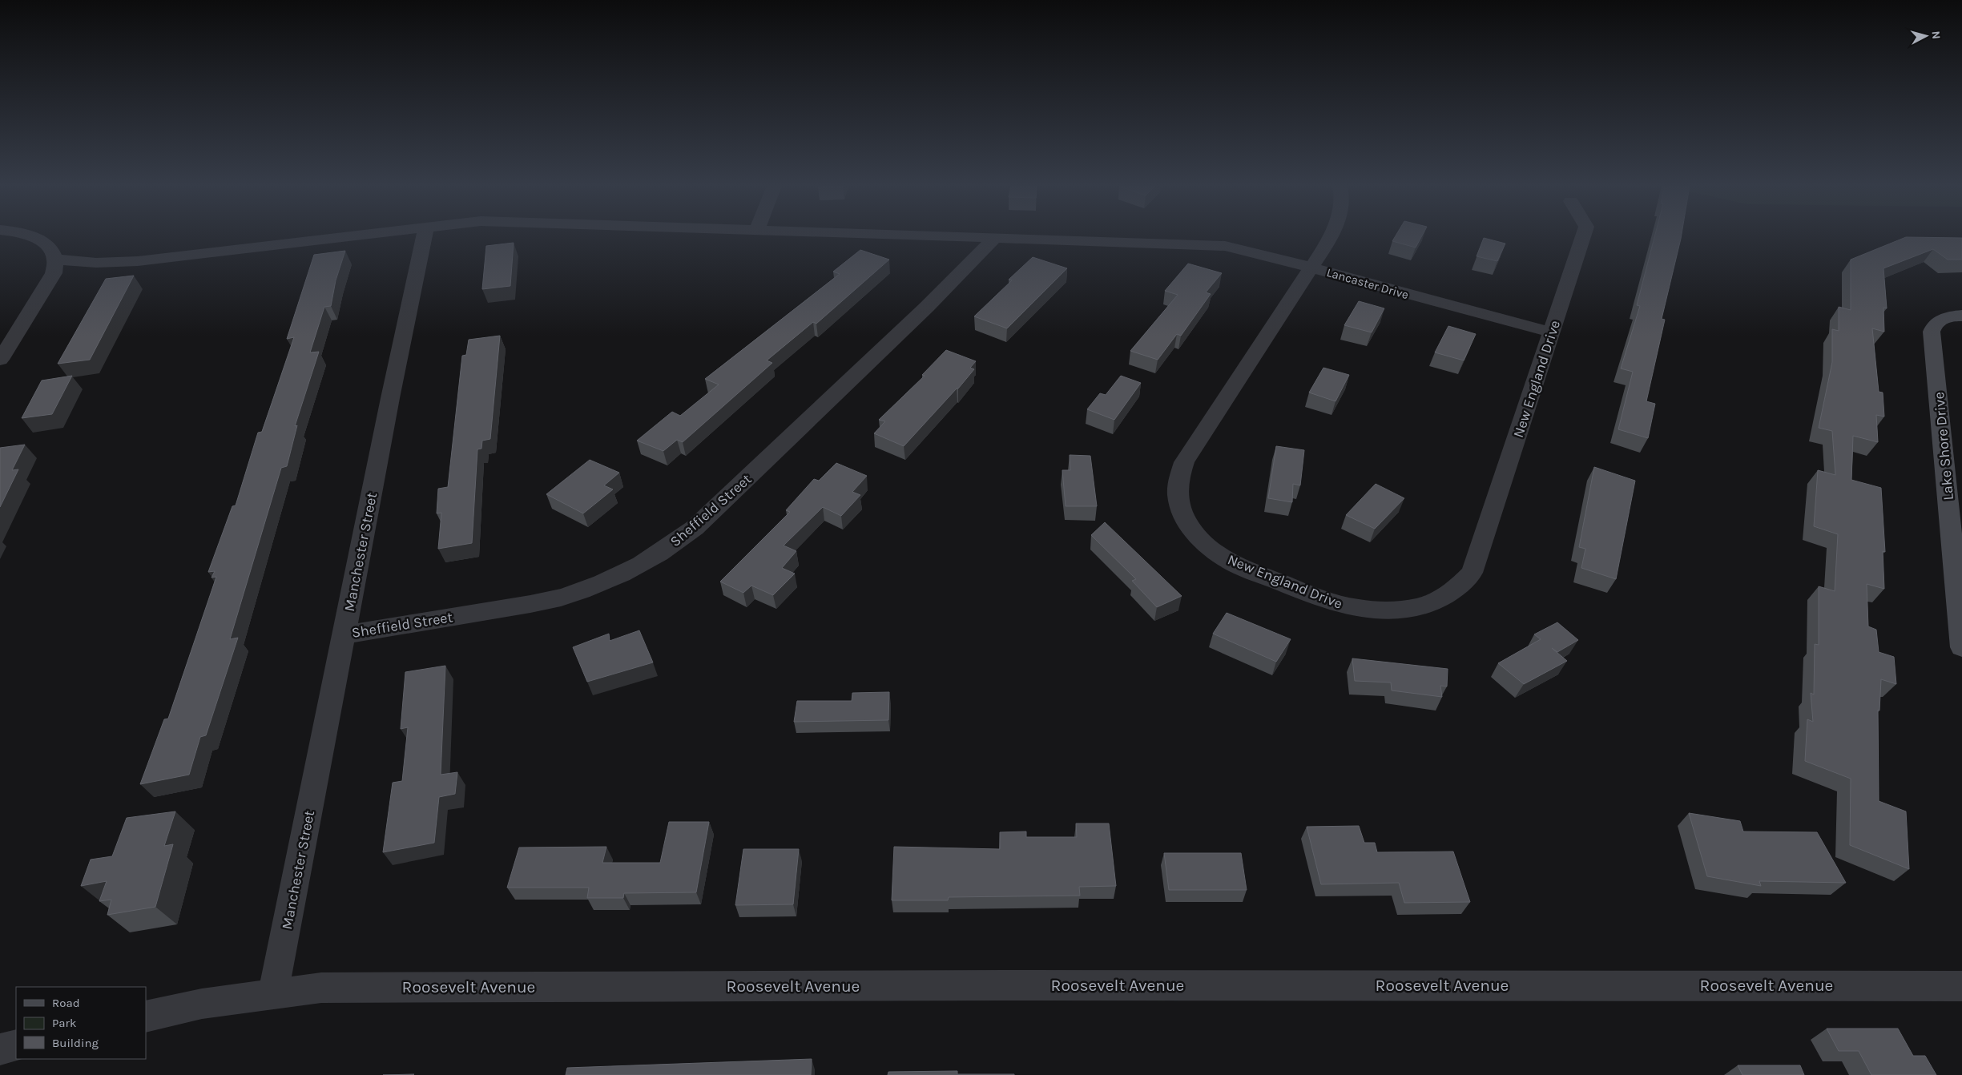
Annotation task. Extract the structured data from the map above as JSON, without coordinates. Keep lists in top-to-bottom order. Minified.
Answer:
{"streets":{"street":["Lancaster Drive","New England Drive","Lake Shore Drive","Sheffield Street","Manchester Street","Roosevelt Avenue"]},"crossings":[["Lancaster Drive","New England Drive"],["Lancaster Drive","Sheffield Street"],["Sheffield Street","Manchester Street"],["Manchester Street","Roosevelt Avenue"]],"legend":["Road","Park","Building"],"north":"right"}
